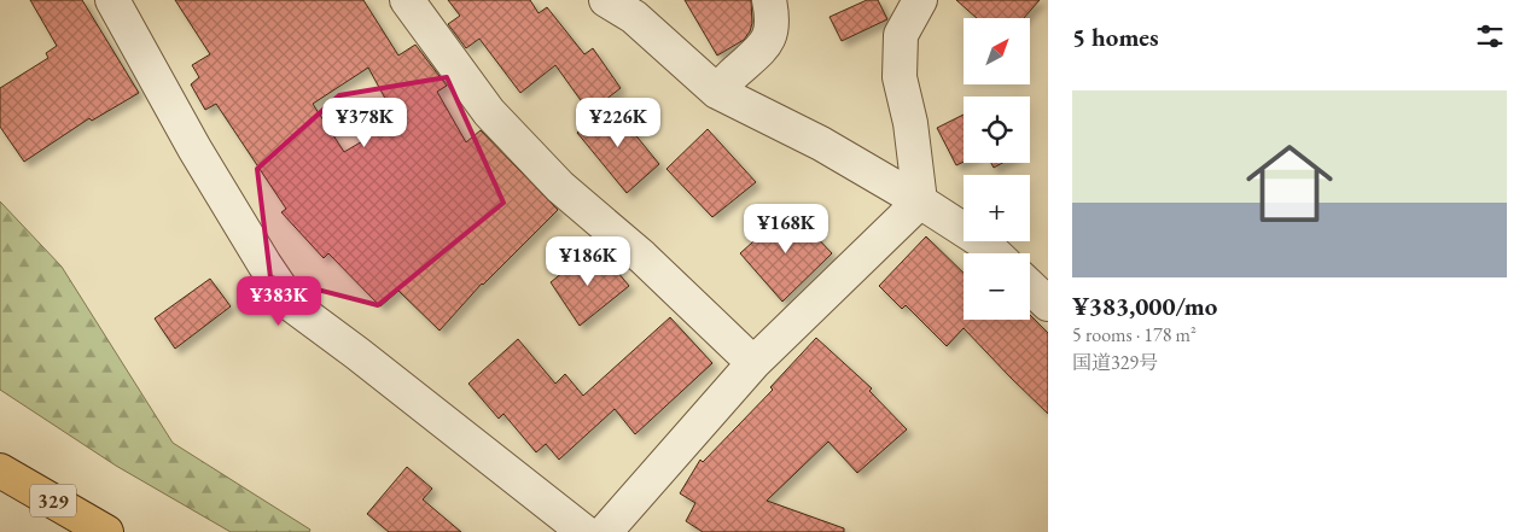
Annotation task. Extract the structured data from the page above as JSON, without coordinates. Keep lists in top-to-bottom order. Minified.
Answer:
{"streets":{"highway":["329"]},"north":"top right","page":{"heading":"5 homes","map_buttons":["+","−"],"list":[{"name":"¥383,000/mo","note":"5 rooms · 178 m² · 国道329号"}],"price":["¥378K","¥226K","¥168K","¥186K","¥383K"]}}
